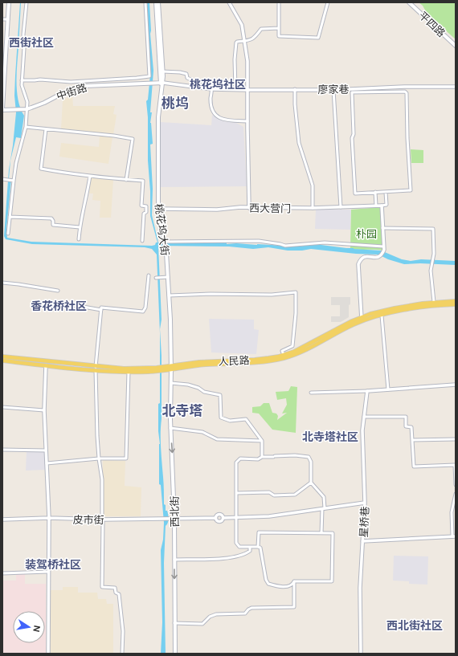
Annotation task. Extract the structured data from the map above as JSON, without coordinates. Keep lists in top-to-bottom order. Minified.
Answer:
{"streets":{"main road":["平四路","中街路","桃花坞大街","人民路","西北街"],"street":["廖家巷","西大营门","皮市街","星桥巷"]},"crossings":[["廖家巷","中街路"],["廖家巷","桃花坞大街"],["中街路","桃花坞大街"],["西大营门","桃花坞大街"],["桃花坞大街","人民路"],["桃花坞大街","西北街"],["人民路","西北街"],["西北街","皮市街"]],"one_way":["西北街"],"districts":["西街社区","桃花坞社区","桃坞","香花桥社区","北寺塔","北寺塔社区","装驾桥社区","西北街社区"],"parks":["朴园"],"north":"right"}
